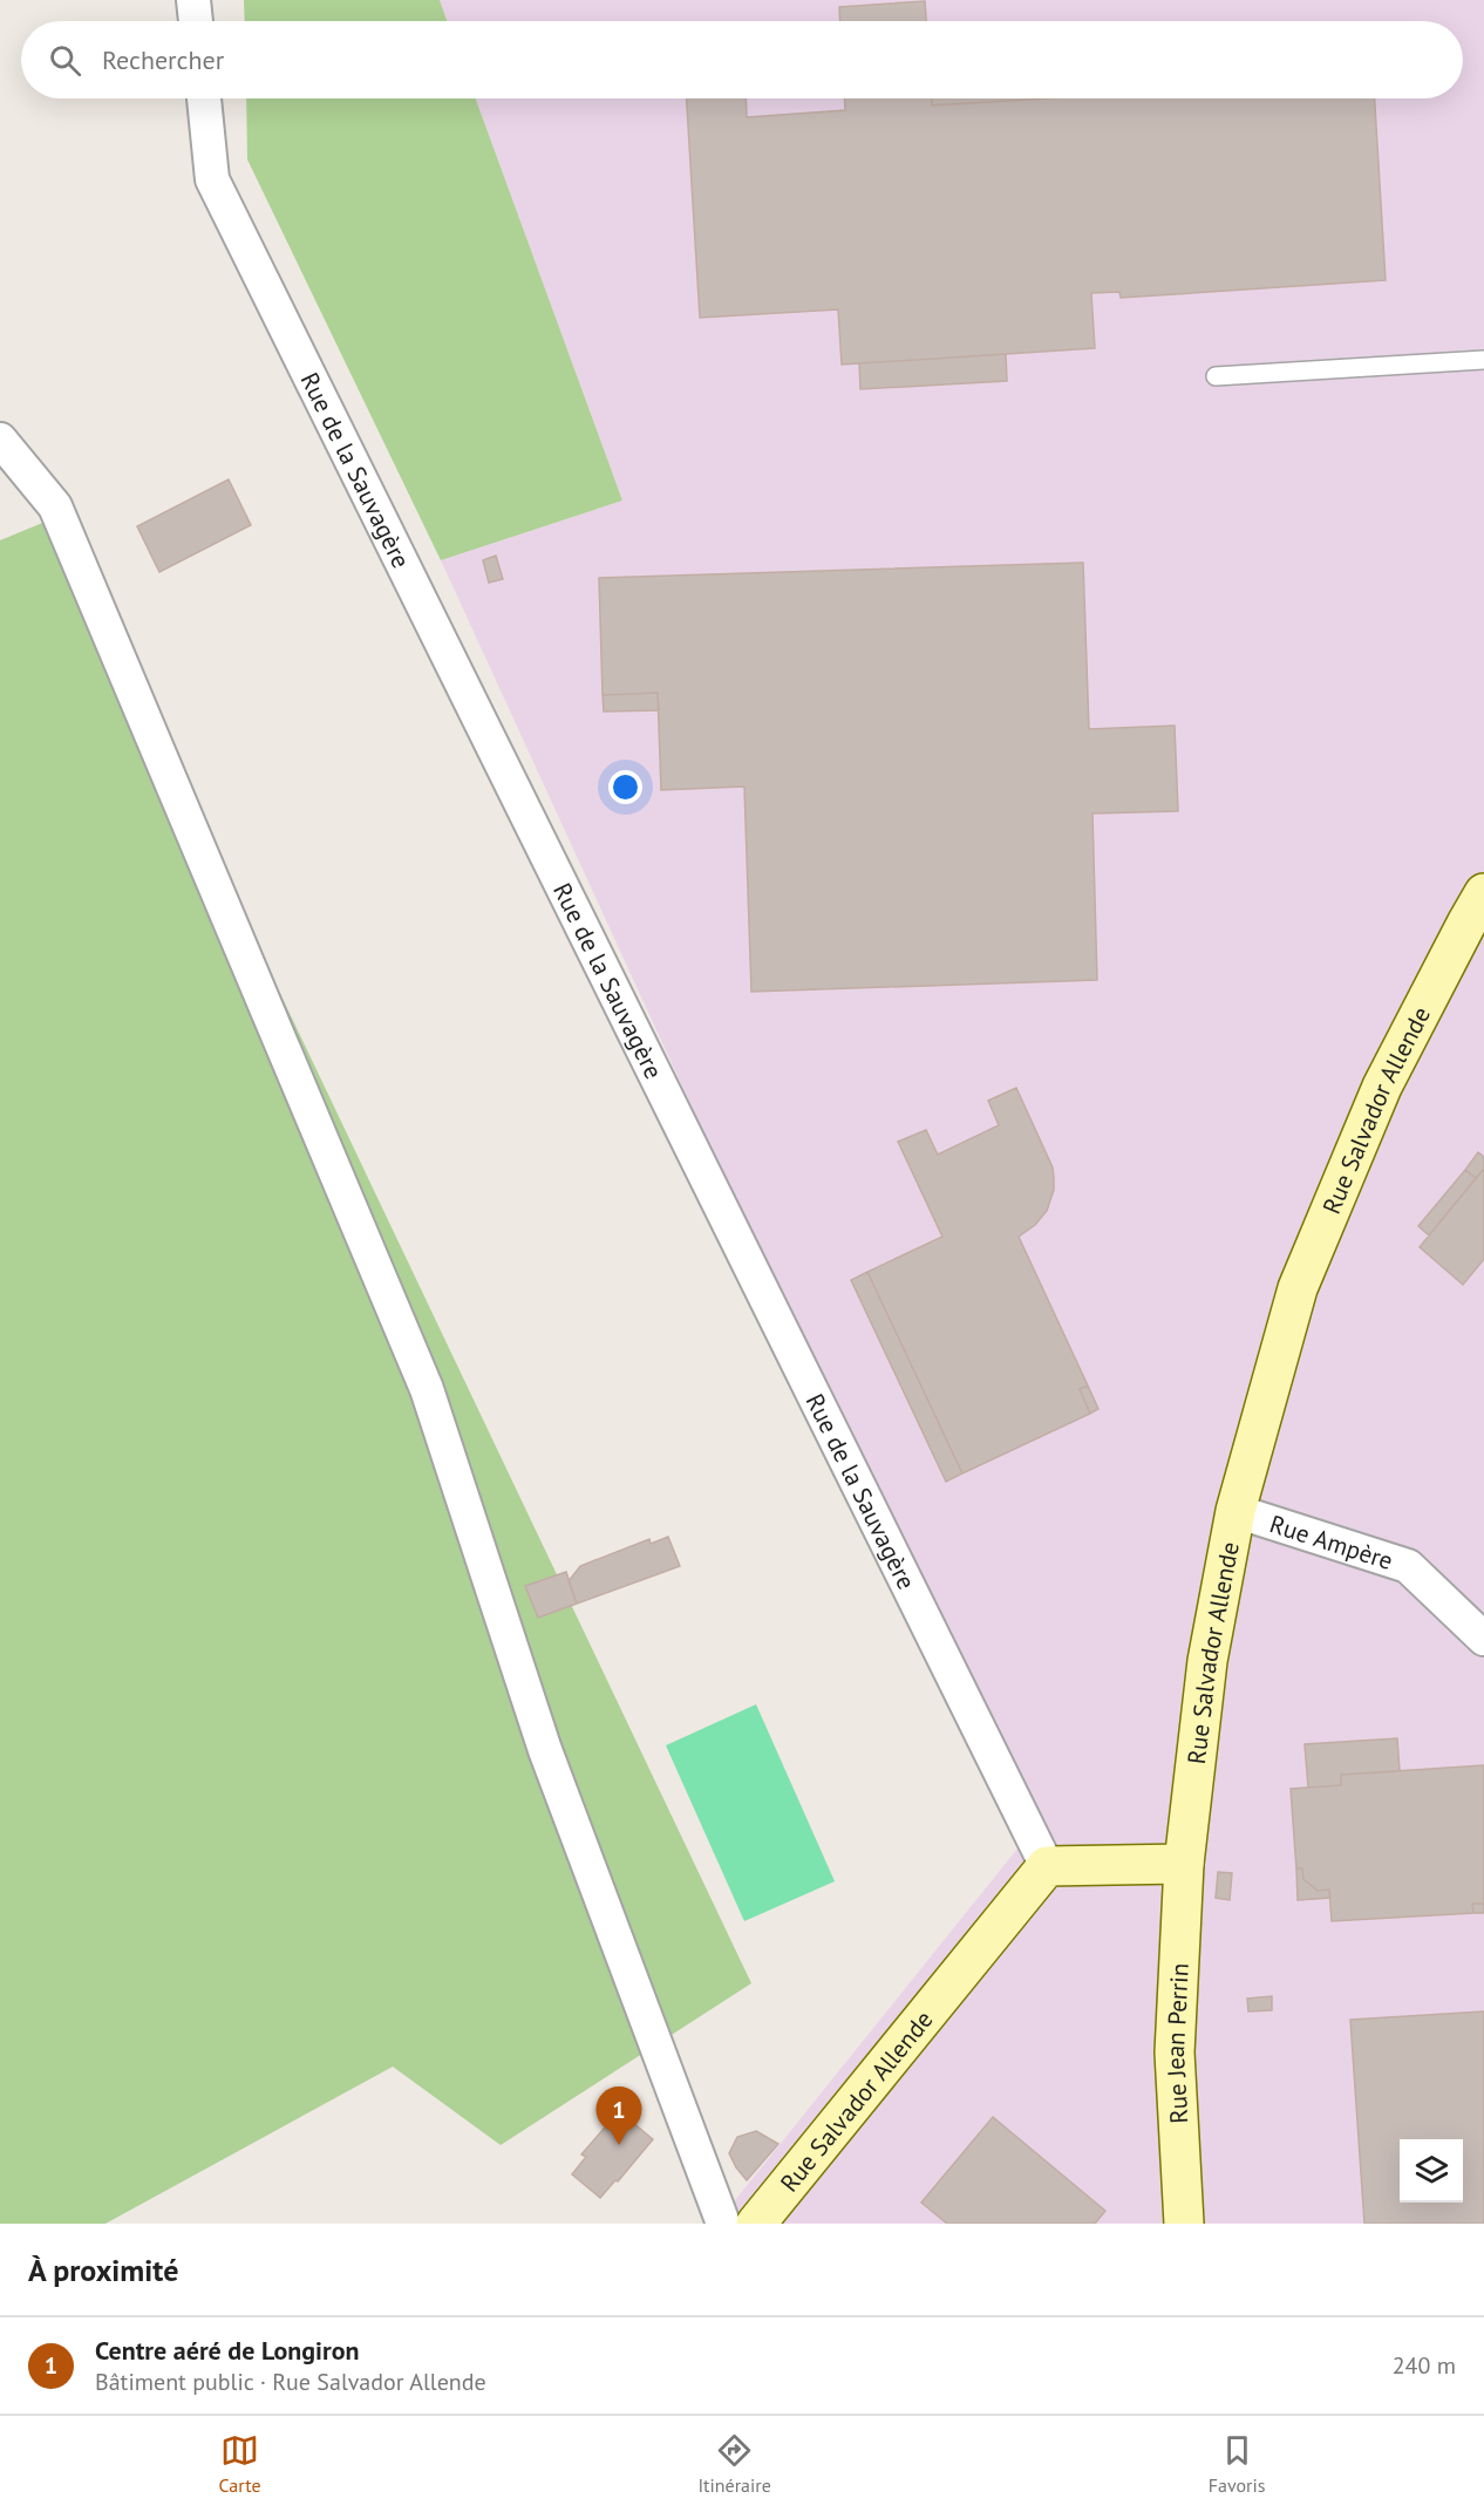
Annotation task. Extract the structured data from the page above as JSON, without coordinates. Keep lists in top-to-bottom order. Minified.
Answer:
{"streets":{"street":["Rue de la Sauvagère","Rue Salvador Allende","Rue Ampère","Rue Jean Perrin"]},"crossings":[["Rue de la Sauvagère","Rue Salvador Allende"],["Rue Salvador Allende","Rue Ampère"],["Rue Salvador Allende","Rue Jean Perrin"]],"page":{"search":"Rechercher","pins":"1","heading":"À proximité","list":[{"mark":"1","name":"Centre aéré de Longiron","note":"Bâtiment public · Rue Salvador Allende","value":"240 m"}],"nav":["Carte","Itinéraire","Favoris"]}}
